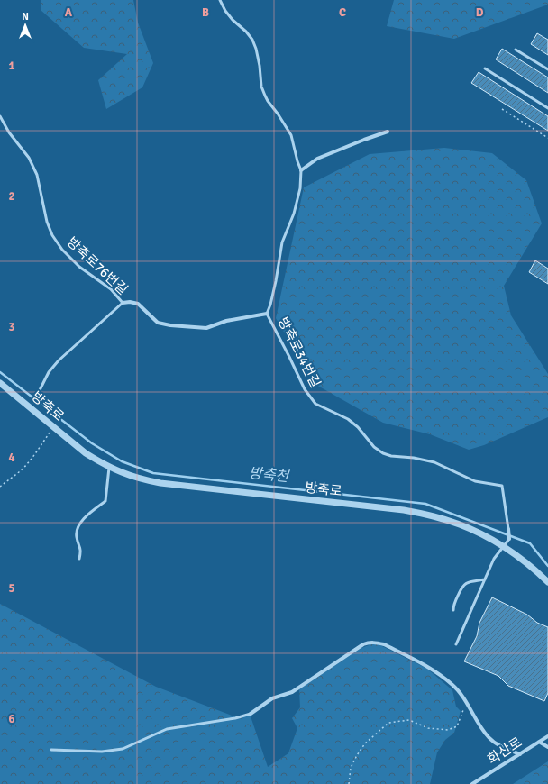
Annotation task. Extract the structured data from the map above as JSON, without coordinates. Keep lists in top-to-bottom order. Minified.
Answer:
{"streets":{"street":["방축로76번길","방축로34번길","방축로","화산로"]},"crossings":[["방축로76번길","방축로"],["방축로34번길","방축로"]],"water":["방축천"],"north":"top","grid":{"columns":["A","B","C","D"],"rows":["1","2","3","4","5","6"]}}
